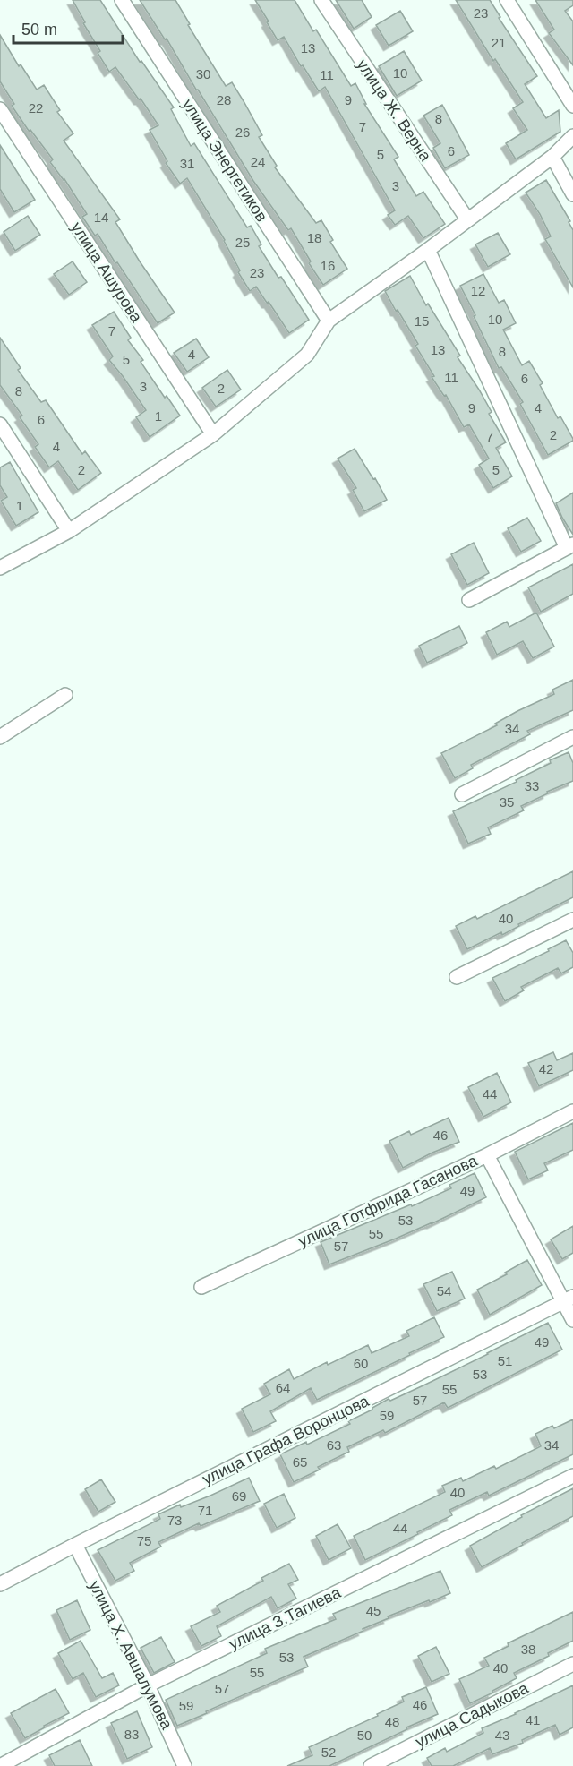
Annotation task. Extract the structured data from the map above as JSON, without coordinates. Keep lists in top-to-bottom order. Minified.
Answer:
{"streets":{"street":["улица Ж. Верна","улица Энергетиков","улица Ашурова","улица Готфрида Гасанова","улица Графа Воронцова","улица З.Тагиева","улица Х. Авшалумова","улица Садыкова"]},"crossings":[["улица Графа Воронцова","улица Х. Авшалумова"],["улица З.Тагиева","улица Х. Авшалумова"]],"house_numbers":["23","21","13","10","30","11","28","9","22","8","7","26","6","5","24","31","3","14","18","25","16","23","12","10","15","7","13","8","4","5","11","6","3","2","8","9","4","1","6","2","7","4","2","5","1","34","33","35","40","42","44","46","49","53","55","57","54","49","51","60","53","64","55","57","59","63","34","65","40","69","71","73","44","75","45","38","53","40","55","57","46","59","41","48","83","50","43","52"],"scale_bar":"50 m"}
